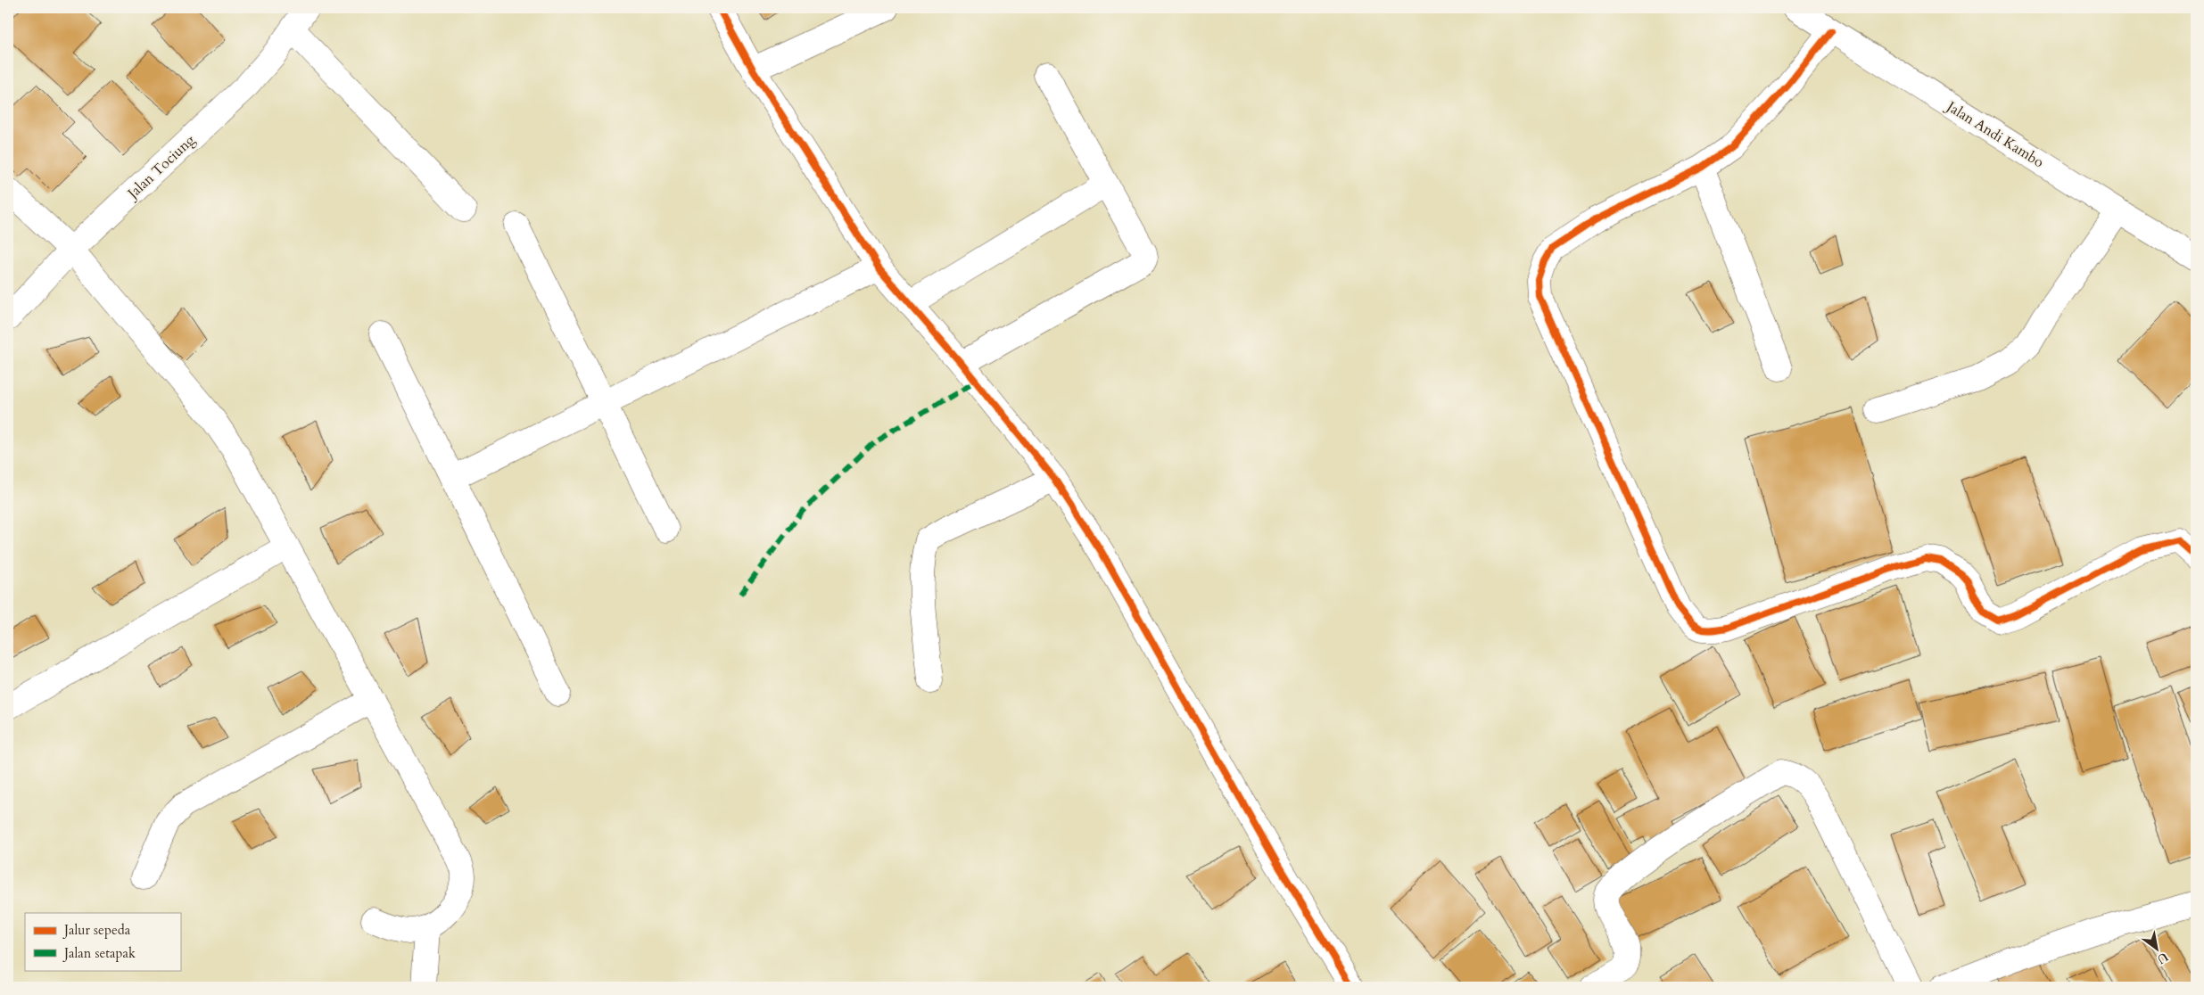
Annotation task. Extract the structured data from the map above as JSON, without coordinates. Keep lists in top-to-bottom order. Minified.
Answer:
{"streets":{"street":["Jalan Andi Kambo","Jalan Tociung"]},"legend":["Jalur sepeda","Jalan setapak"],"north":"bottom right"}
